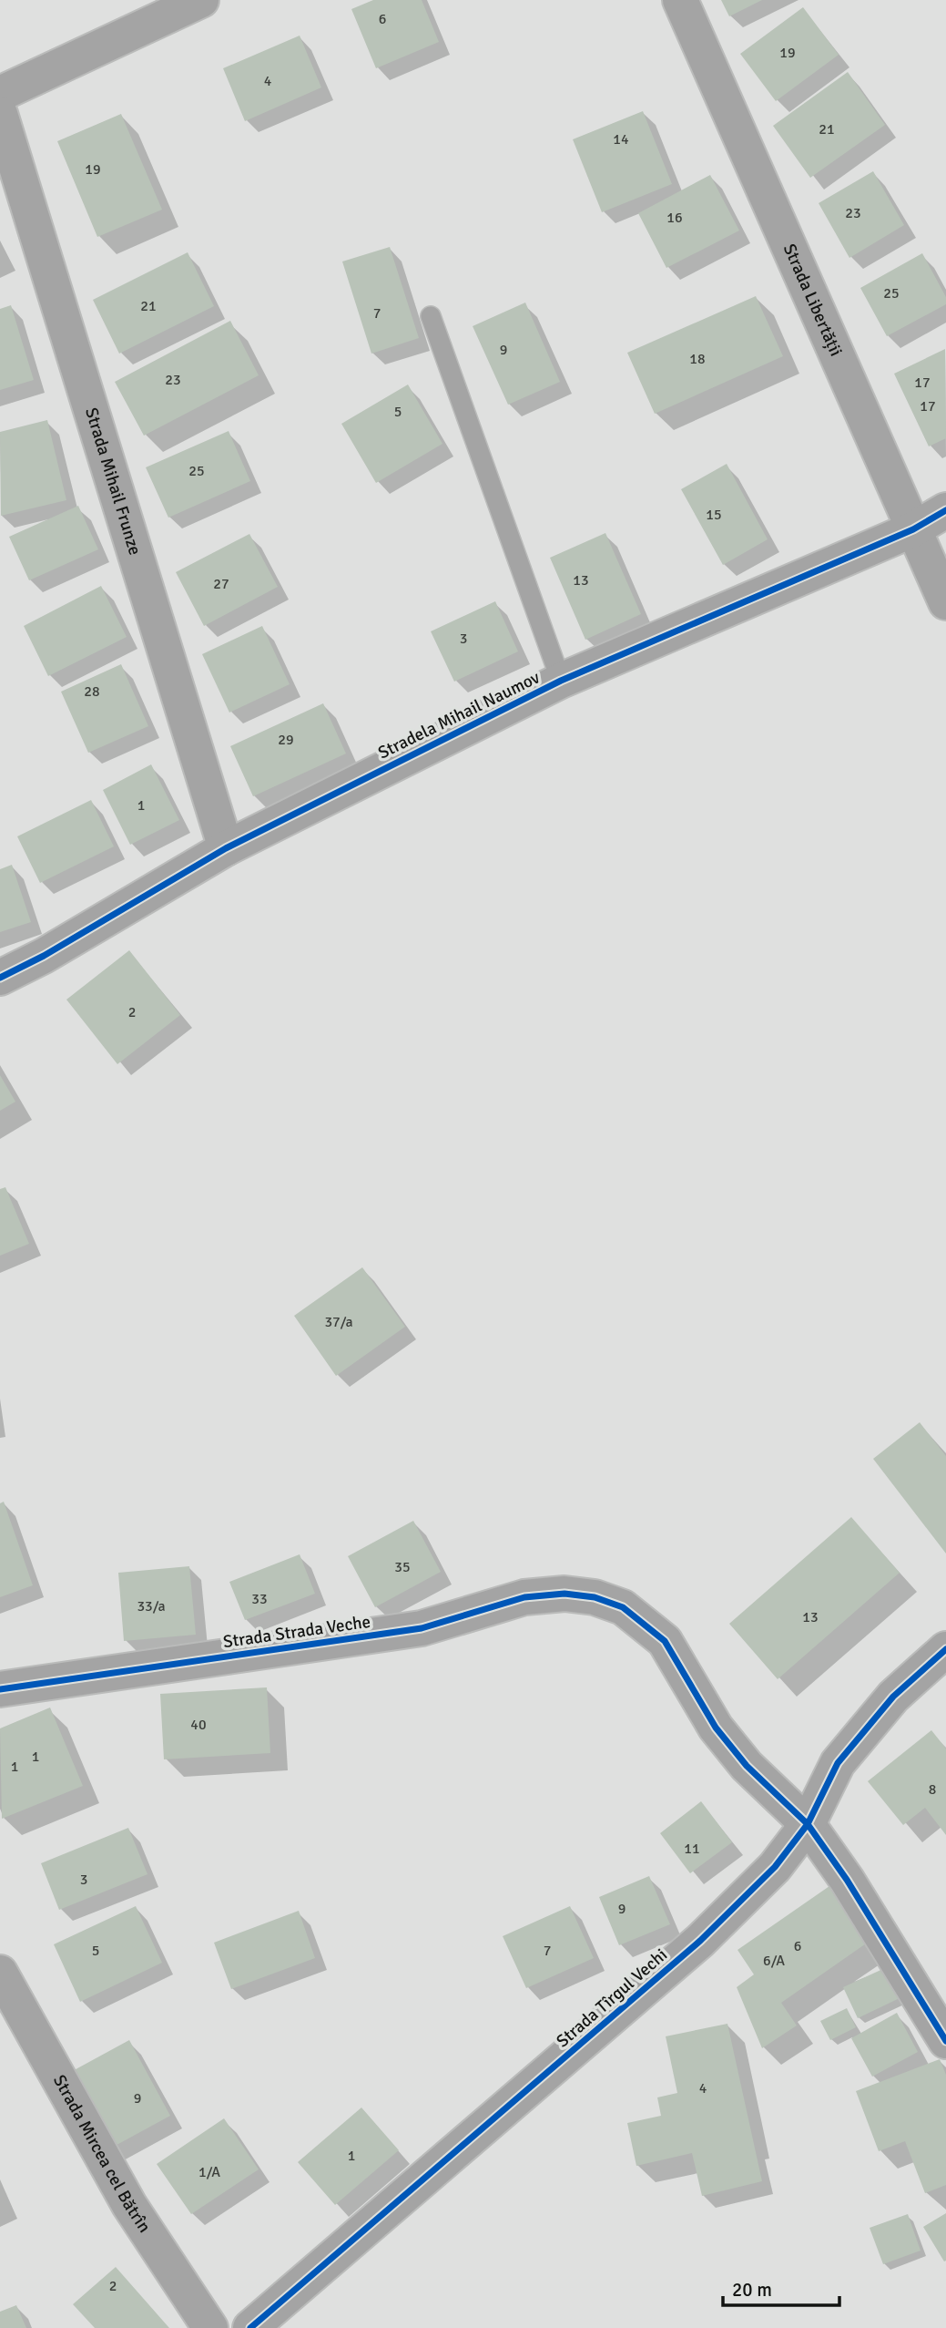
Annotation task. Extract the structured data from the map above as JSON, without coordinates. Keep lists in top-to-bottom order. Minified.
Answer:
{"streets":{"street":["Strada Libertății","Strada Mihail Frunze","Stradela Mihail Naumov","Strada Strada Veche","Strada Tîrgul Vechi","Strada Mircea cel Bătrîn"]},"crossings":[["Strada Libertății","Stradela Mihail Naumov"],["Strada Mihail Frunze","Stradela Mihail Naumov"],["Strada Strada Veche","Strada Tîrgul Vechi"]],"house_numbers":["6","19","4","21","14","19","23","16","25","21","7","9","18","23","17","17","5","25","15","13","27","3","28","29","1","2","37/a","35","33","33/a","13","40","1","1","8","11","3","9","6","5","7","6/A","4","9","1","1/A","2"],"scale_bar":"20 m"}
